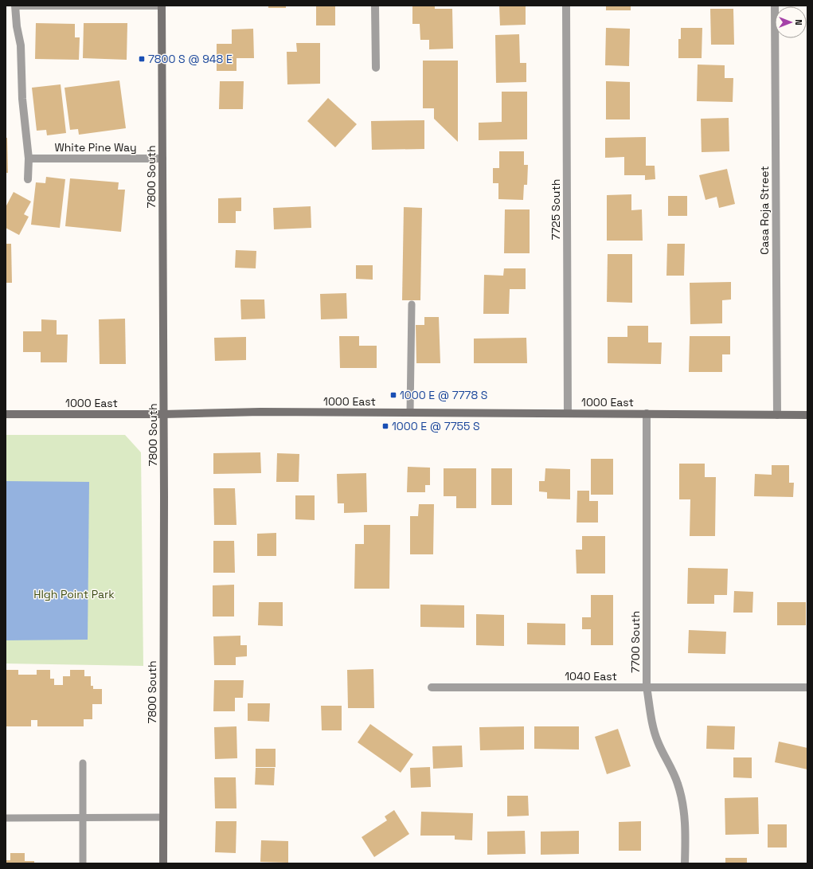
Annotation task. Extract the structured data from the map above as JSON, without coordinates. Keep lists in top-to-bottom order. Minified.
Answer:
{"streets":{"main road":["7800 South","1000 East"],"street":["White Pine Way","7725 South","Casa Roja Street","7700 South","1040 East"]},"crossings":[["White Pine Way","7800 South"],["7800 South","1000 East"],["7725 South","1000 East"],["Casa Roja Street","1000 East"],["1000 East","7700 South"],["7700 South","1040 East"]],"parks":["HIgh Point Park"],"places":{"transit":["7800 S @ 948 E","1000 E @ 7778 S","1000 E @ 7755 S"]},"north":"right"}
